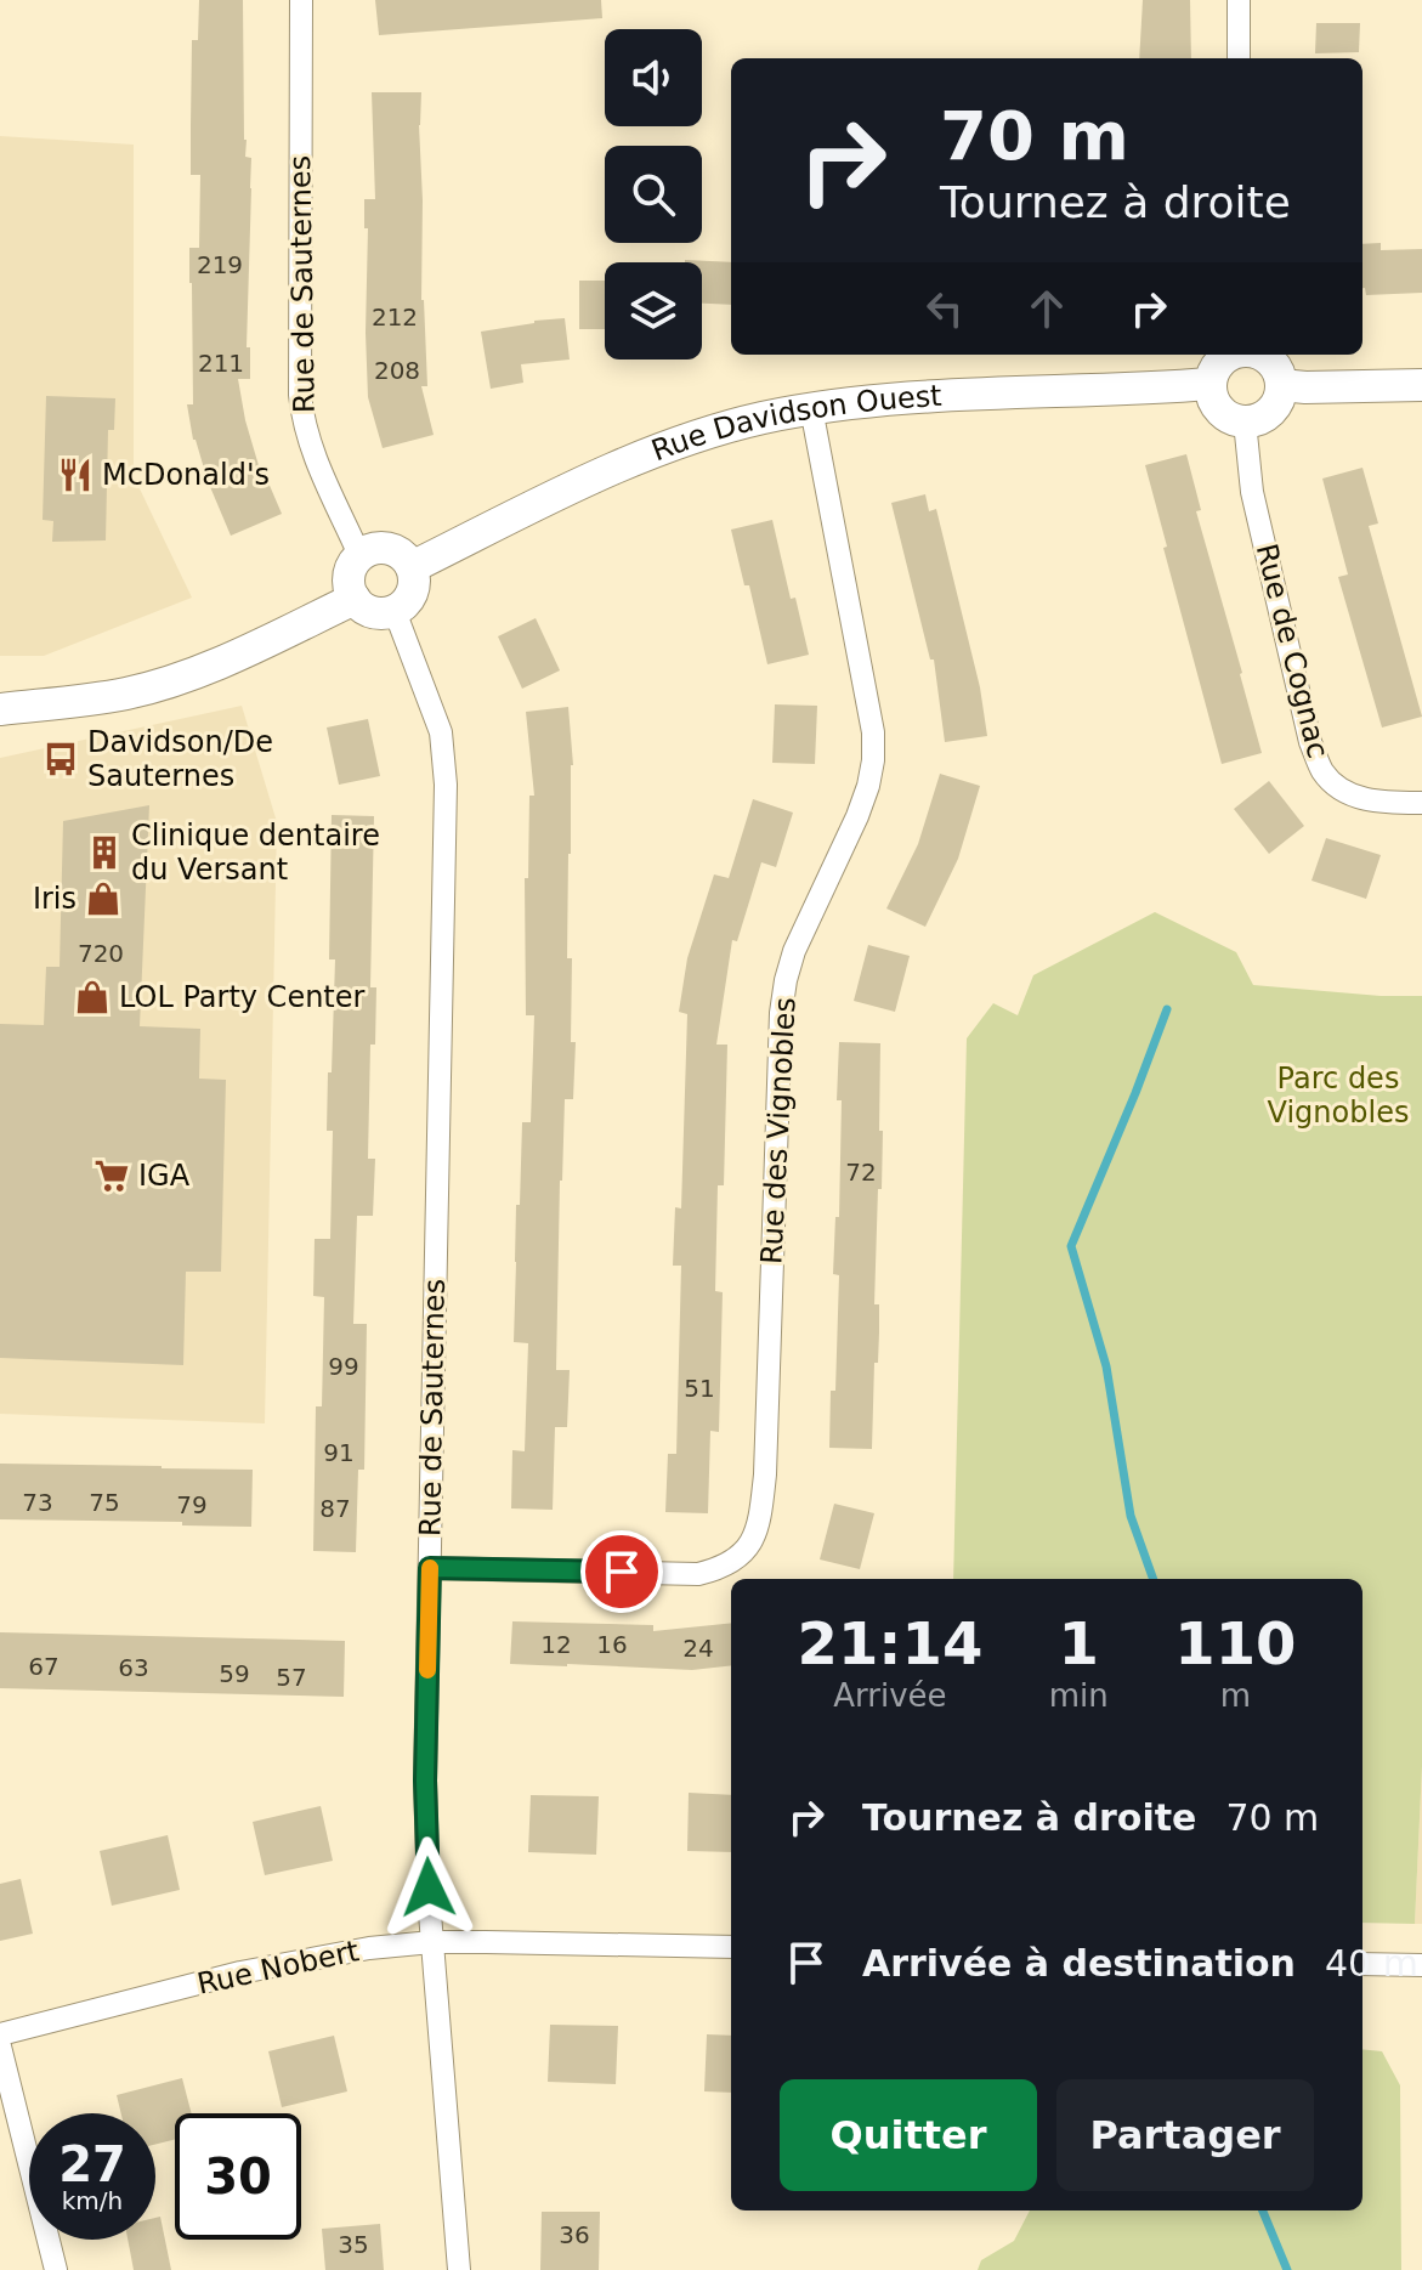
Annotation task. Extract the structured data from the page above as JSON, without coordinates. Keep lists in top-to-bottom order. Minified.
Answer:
{"streets":{"street":["Rue de Sauternes","Rue Davidson Ouest","Rue de Cognac","Rue des Vignobles","Rue Nobert"]},"crossings":[["Rue de Sauternes","Rue Davidson Ouest"],["Rue de Sauternes","Rue des Vignobles"],["Rue de Sauternes","Rue Nobert"],["Rue Davidson Ouest","Rue des Vignobles"]],"parks":["Parc des Vignobles"],"places":{"restaurant":["McDonald's"],"bus stop":["Davidson/De Sauternes"],"building":["Clinique dentaire du Versant"],"shop":["Iris","LOL Party Center"],"supermarket":["IGA"]},"house_numbers":["219","212","211","208","720","72","99","51","91","73","75","79","87","12","16","24","67","63","59","57","36","35"],"page":{"turn":["70 m","Tournez à droite"],"eta":["21:14","Arrivée","1","min","110","m"],"list":[{"name":"Tournez à droite","value":"70 m"},{"name":"Arrivée à destination","value":"40 m"}],"buttons":["Quitter","Partager"],"speed":"27 km/h","limit":"30"}}
